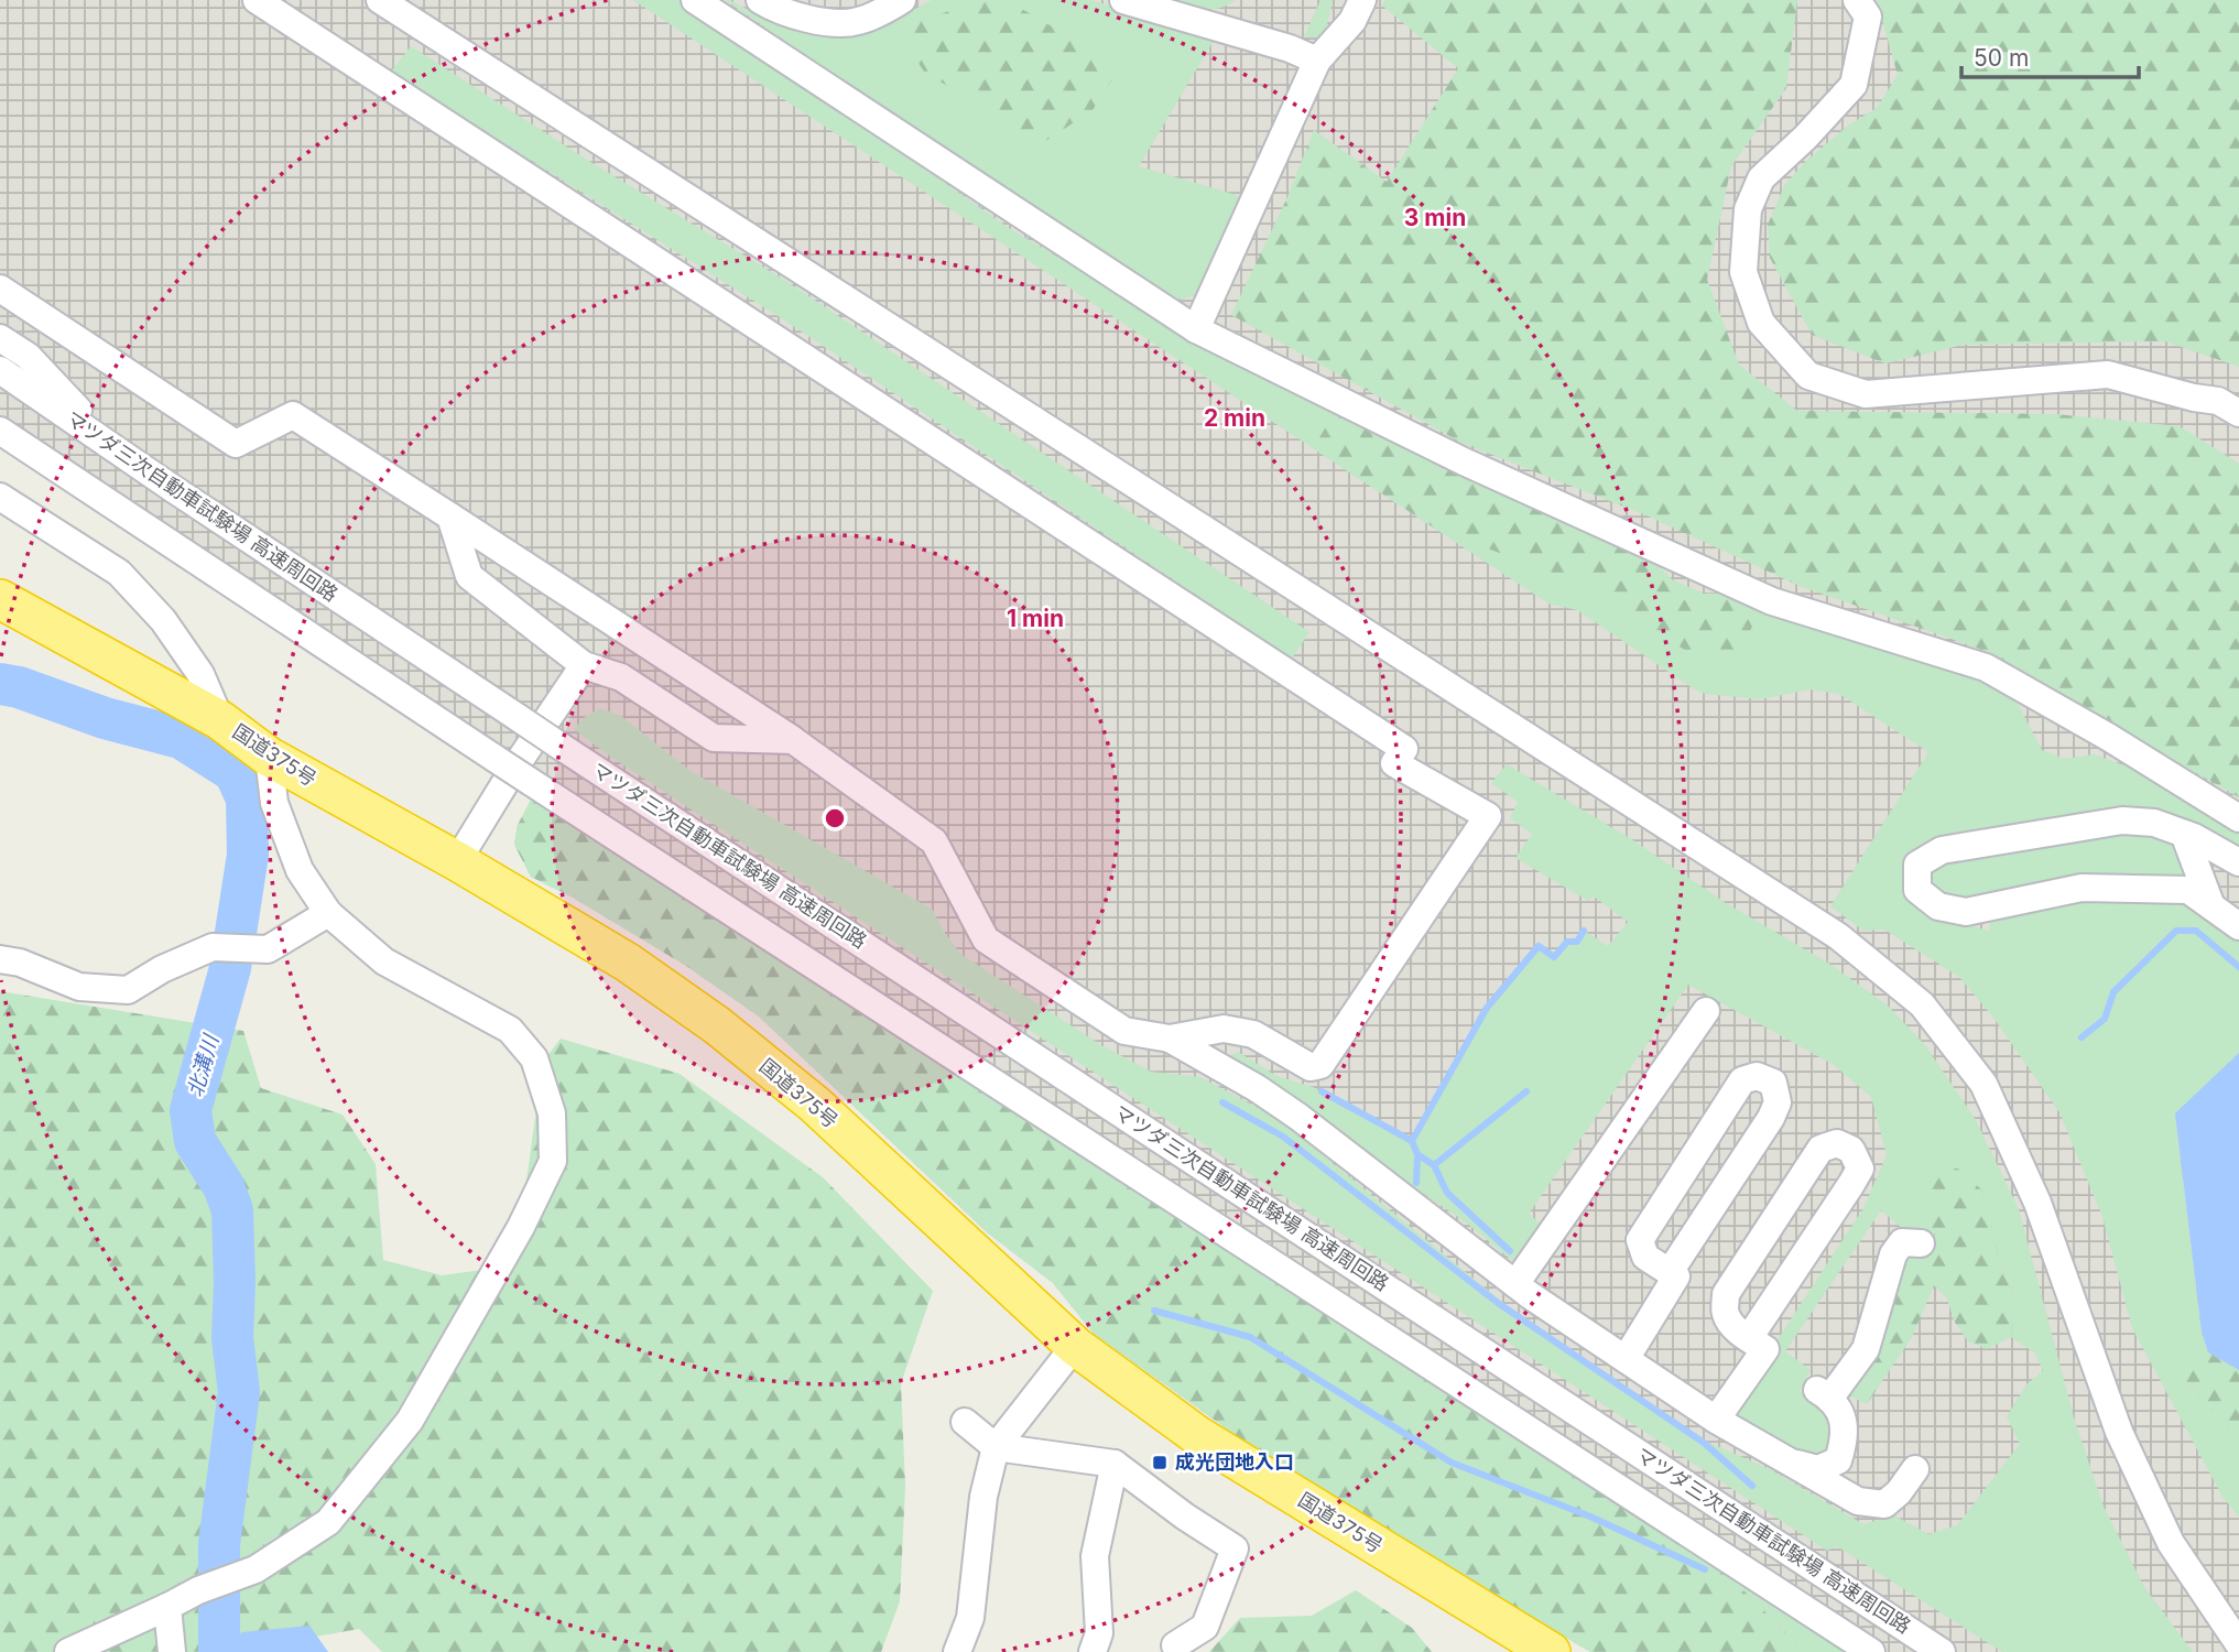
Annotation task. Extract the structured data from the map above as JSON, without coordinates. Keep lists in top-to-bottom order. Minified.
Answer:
{"streets":{"highway":["国道375号"],"street":["マツダ三次自動車試験場 高速周回路"]},"water":["北溝川"],"places":{"transit":["成光団地入口"]},"scale_bar":"50 m","rings":["3 min","2 min","1 min"]}
